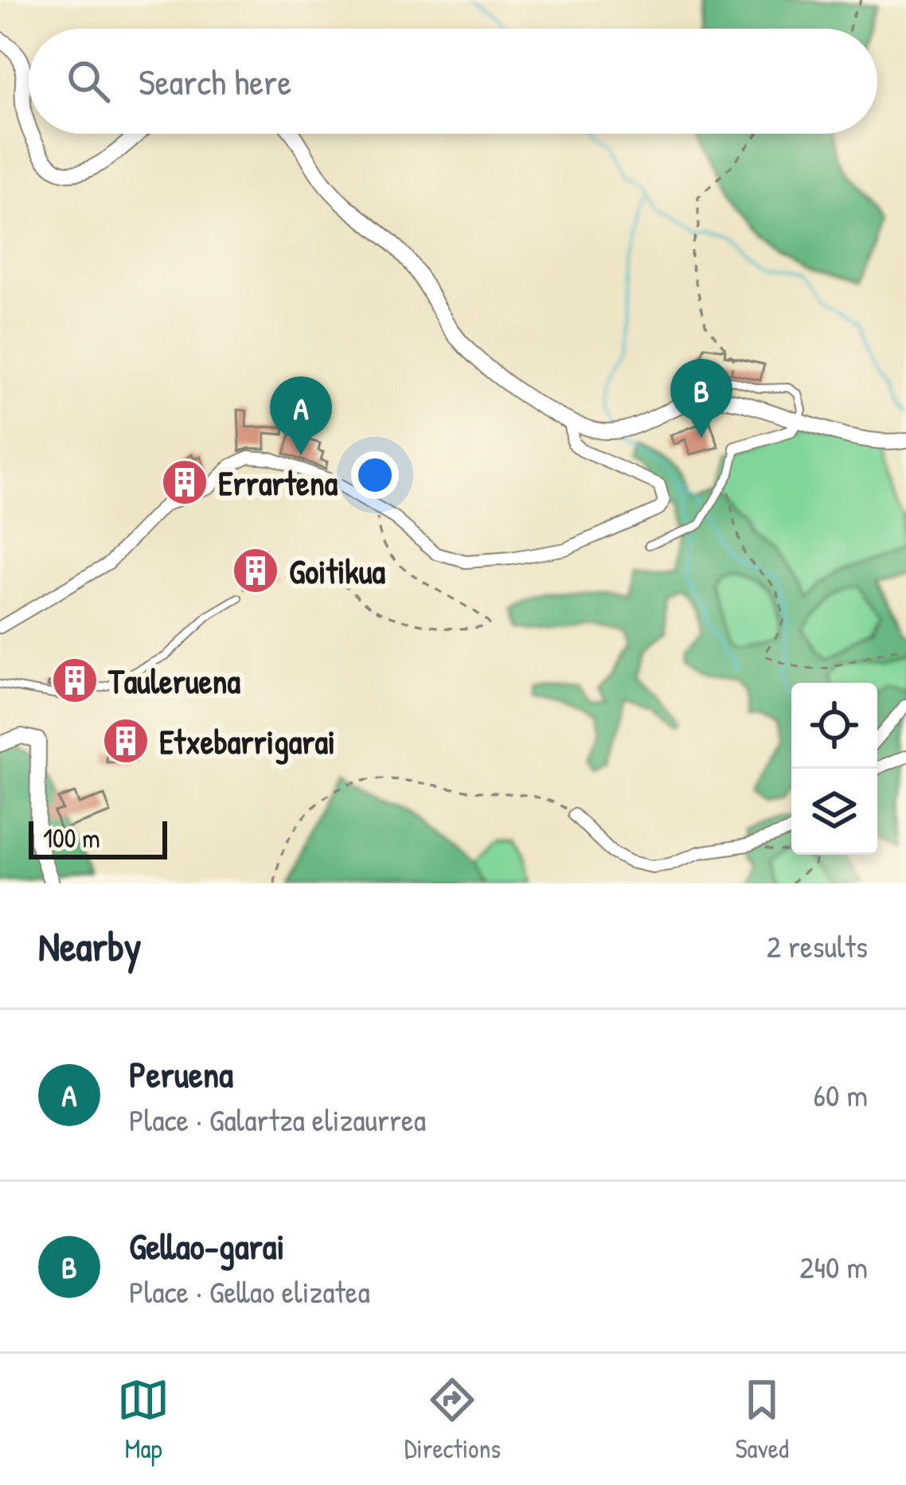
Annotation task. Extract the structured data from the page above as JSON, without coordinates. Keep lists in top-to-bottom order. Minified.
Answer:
{"places":{"building":["Errartena","Goitikua","Tauleruena","Etxebarrigarai"]},"scale_bar":"100 m","page":{"search":"Search here","pins":["B","A"],"scale":"100 m","heading":["Nearby","2 results"],"list":[{"mark":"A","name":"Peruena","note":"Place · Galartza elizaurrea","value":"60 m"},{"mark":"B","name":"Gellao-garai","note":"Place · Gellao elizatea","value":"240 m"}],"nav":["Map","Directions","Saved"]}}
